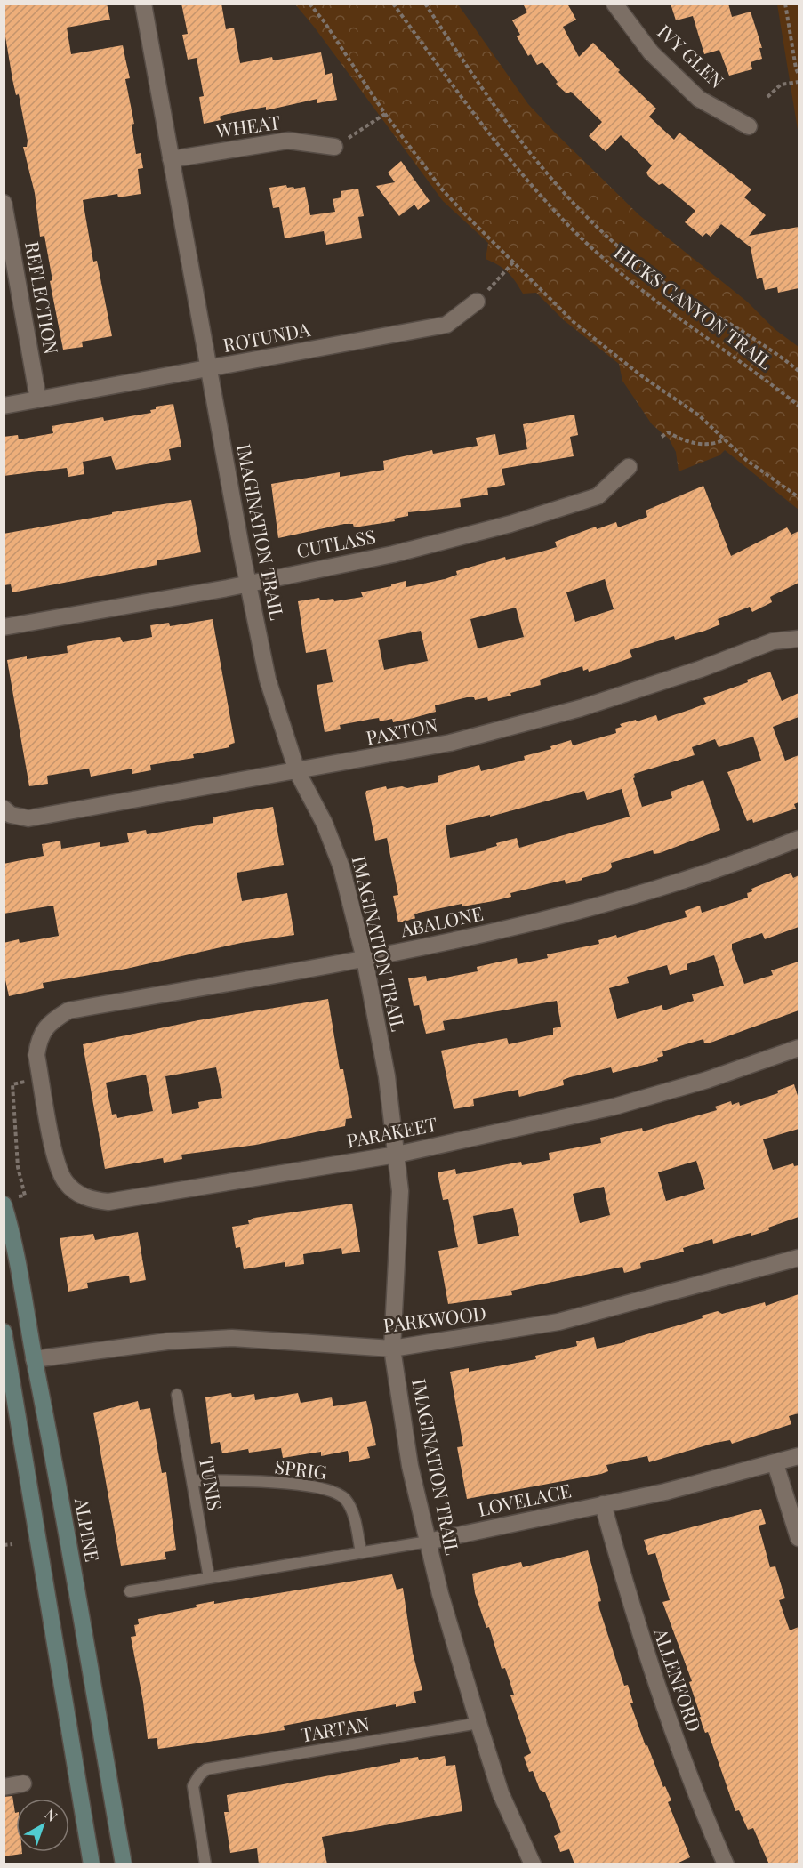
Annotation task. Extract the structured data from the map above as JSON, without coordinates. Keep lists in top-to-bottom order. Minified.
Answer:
{"streets":{"street":["IVY GLEN","WHEAT","REFLECTION","ROTUNDA","IMAGINATION TRAIL","CUTLASS","PAXTON","ABALONE","PARAKEET","PARKWOOD","LOVELACE","ALPINE","ALLENFORD"],"lane":["SPRIG","TUNIS","TARTAN"],"path":["HICKS CANYON TRAIL"]},"crossings":[["WHEAT","IMAGINATION TRAIL"],["REFLECTION","ROTUNDA"],["ROTUNDA","IMAGINATION TRAIL"],["IMAGINATION TRAIL","CUTLASS"],["IMAGINATION TRAIL","PAXTON"],["IMAGINATION TRAIL","ABALONE"],["IMAGINATION TRAIL","PARAKEET"],["IMAGINATION TRAIL","PARKWOOD"],["IMAGINATION TRAIL","LOVELACE"],["IMAGINATION TRAIL","TARTAN"],["ABALONE","PARAKEET"],["PARKWOOD","ALPINE"],["SPRIG","TUNIS"],["SPRIG","LOVELACE"],["TUNIS","LOVELACE"],["LOVELACE","ALLENFORD"]],"north":"top right"}
